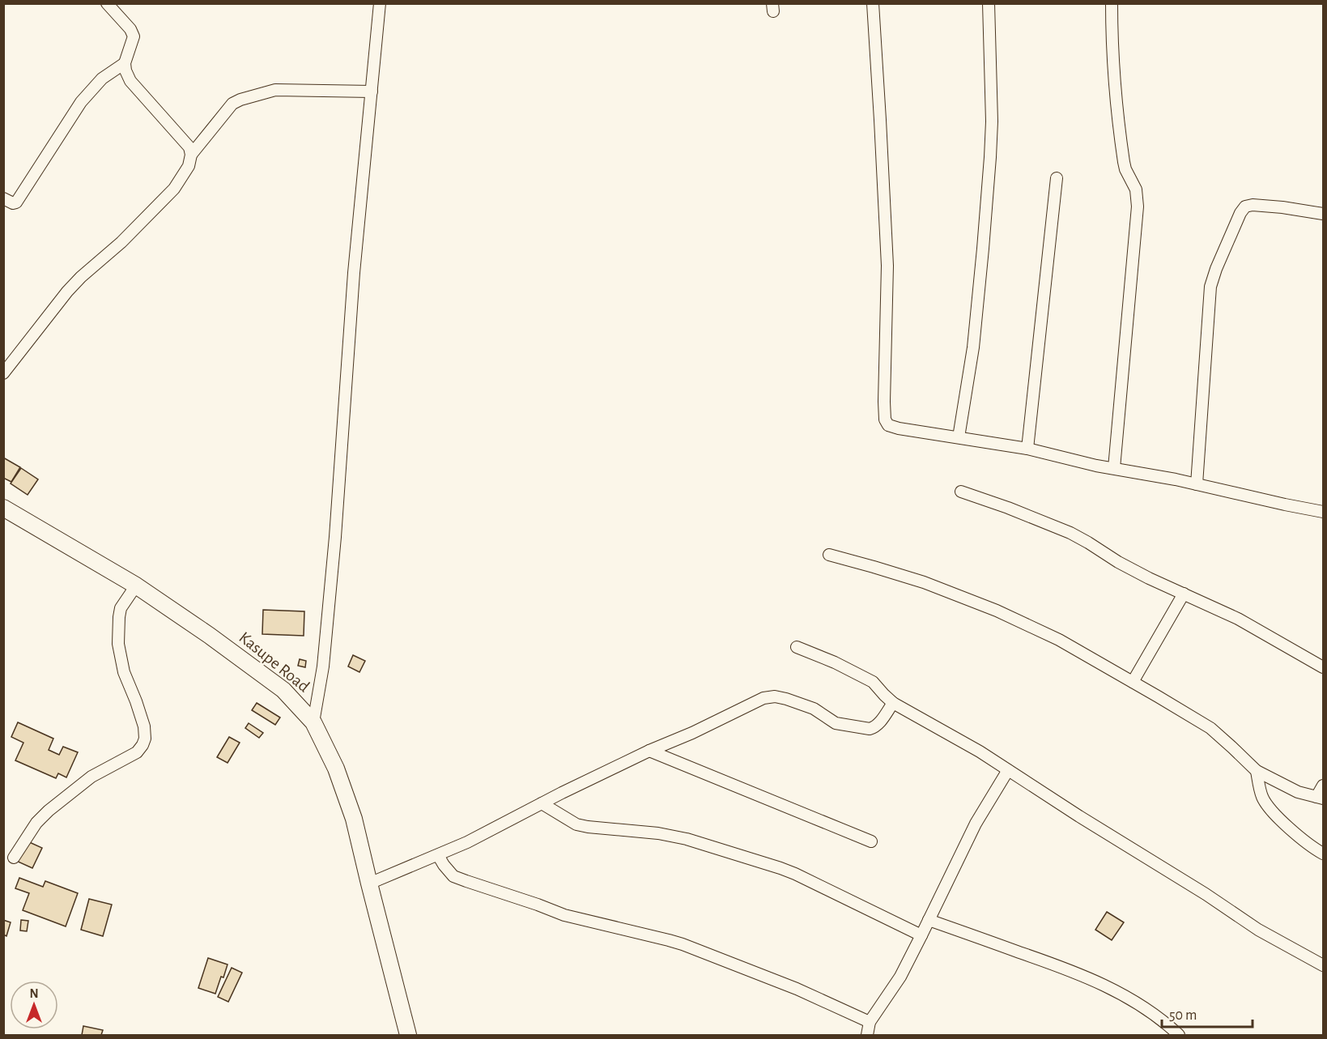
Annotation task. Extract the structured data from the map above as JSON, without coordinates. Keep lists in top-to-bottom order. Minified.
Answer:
{"streets":{"street":["Kasupe Road"]},"scale_bar":"50 m","north":"top"}
